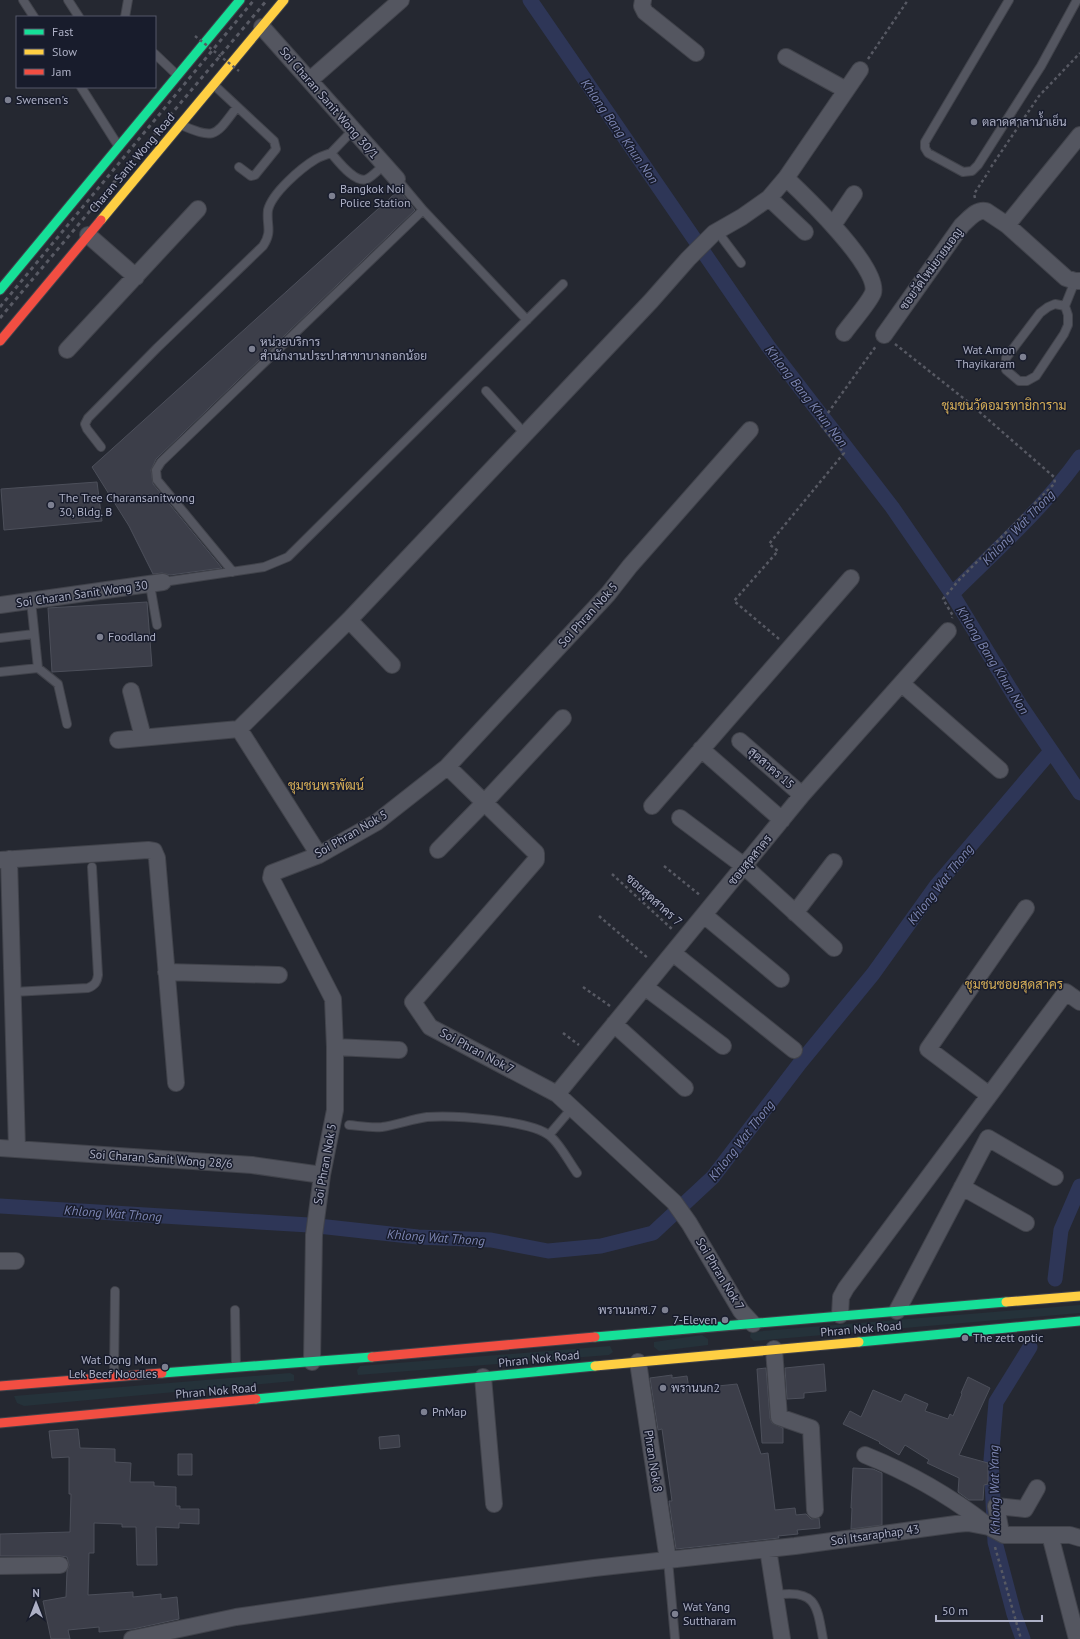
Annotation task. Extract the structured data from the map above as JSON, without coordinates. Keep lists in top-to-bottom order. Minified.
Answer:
{"streets":{"main road":["Charan Sanit Wong Road","Phran Nok Road"],"street":["Soi Charan Sanit Wong 30/1","ซอยวัดใหม่ยายมอญ","Soi Charan Sanit Wong 30","Soi Phran Nok 5","สุดสาคร 15","ซอยสุดสาคร","Soi Phran Nok 7","Soi Charan Sanit Wong 28/6","Phran Nok 8","Soi Itsaraphap 43"],"path":["ซอยสุดสาคร 7"]},"crossings":[["Soi Charan Sanit Wong 30/1","Charan Sanit Wong Road"],["Soi Phran Nok 5","Soi Charan Sanit Wong 28/6"],["Soi Phran Nok 5","Phran Nok Road"],["สุดสาคร 15","ซอยสุดสาคร"],["ซอยสุดสาคร","ซอยสุดสาคร 7"],["ซอยสุดสาคร","Soi Phran Nok 7"],["Soi Phran Nok 7","Phran Nok Road"],["Phran Nok Road","Phran Nok 8"],["Phran Nok 8","Soi Itsaraphap 43"]],"districts":["ชุมชนวัดอมรทายิการาม","ชุมชนพรพัฒน์","ชุมชนซอยสุดสาคร"],"water":["Khlong Bang Khun Non","Khlong Wat Thong","Khlong Wat Yang"],"places":["Swensen's","ตลาดศาลาน้ำเย็น","Bangkok Noi Police Station","หน่วยบริการ สำนักงานประปาสาขาบางกอกน้อย","Wat Amon Thayikaram","The Tree Charansanitwong 30, Bldg. B","Foodland","พรานนกซ.7","7-Eleven","The zett optic","Wat Dong Mun Lek Beef Noodles","พรานนก2","PnMap","Wat Yang Suttharam"],"legend":["Fast","Slow","Jam"],"scale_bar":"50 m","north":"top"}
